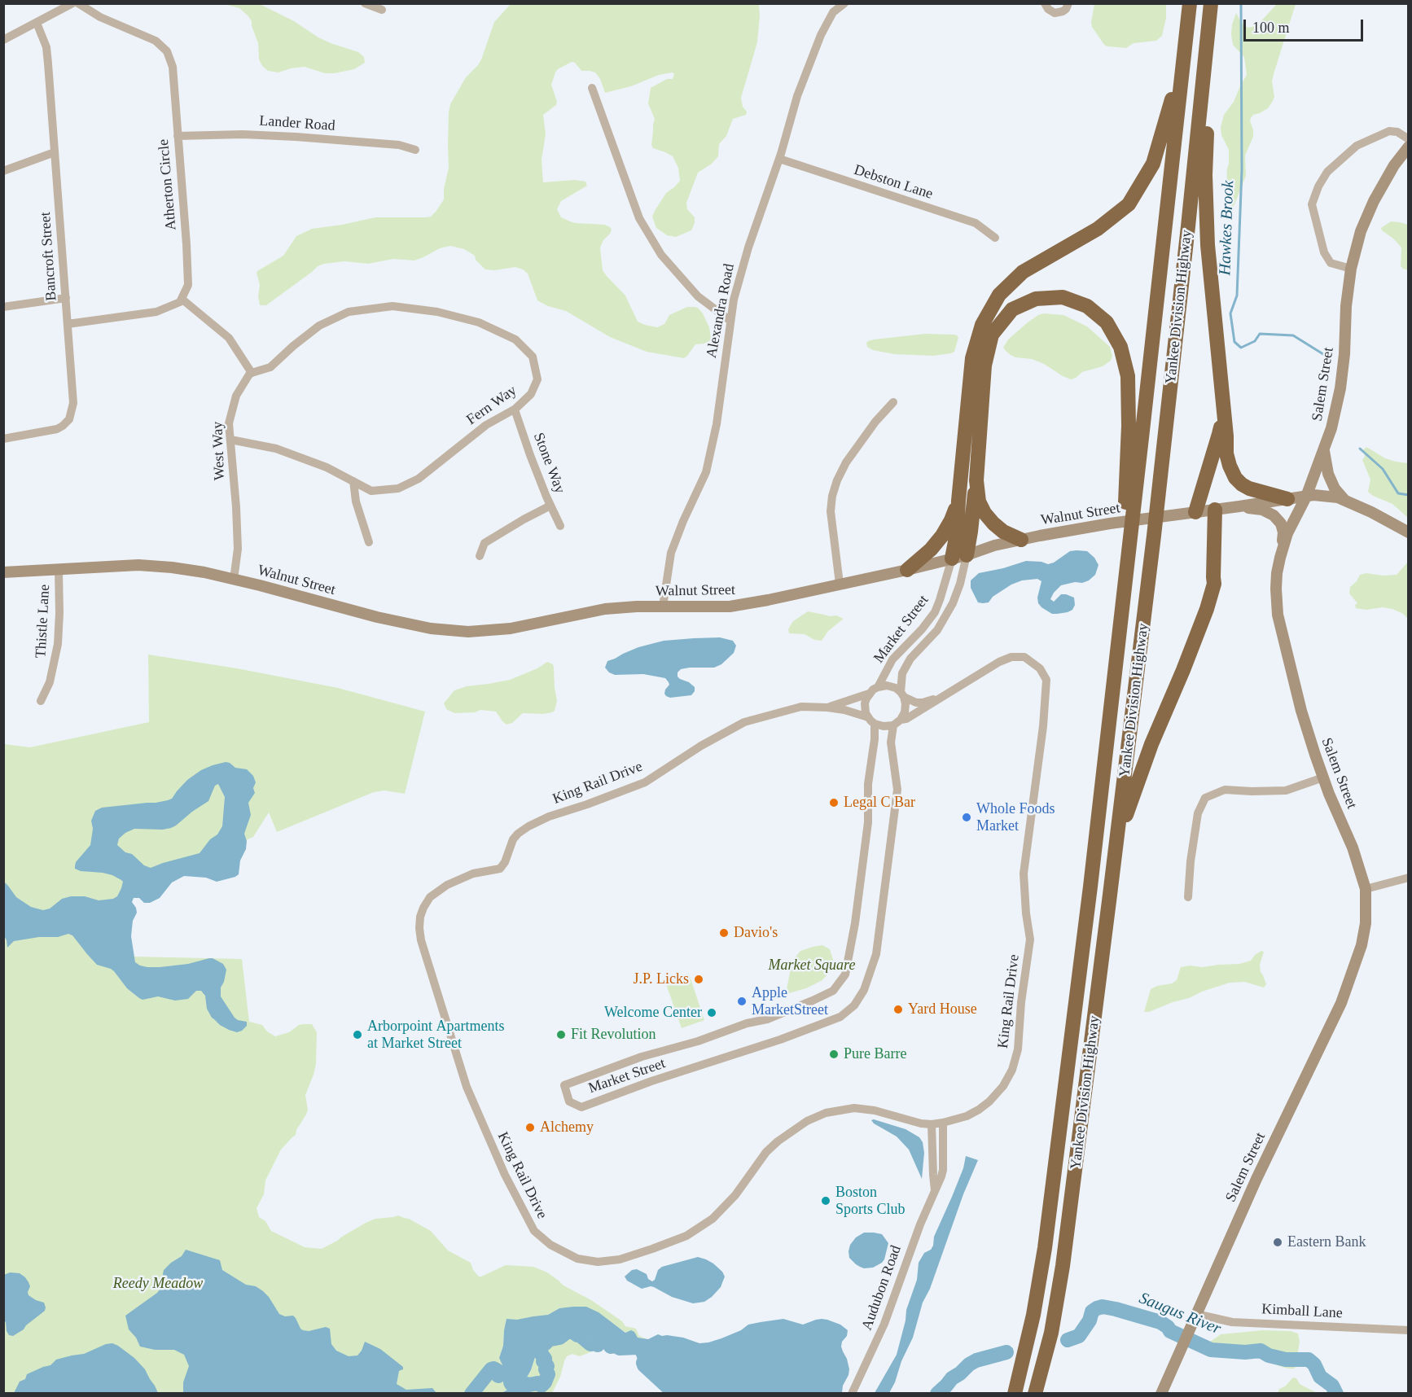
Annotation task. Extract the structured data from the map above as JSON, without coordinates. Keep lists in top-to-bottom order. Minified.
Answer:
{"streets":{"highway":["Yankee Division Highway"],"main road":["Salem Street","Walnut Street"],"street":["Lander Road","Debston Lane","Atherton Circle","Bancroft Street","Alexandra Road","Fern Way","West Way","Stone Way","Thistle Lane","Market Street","King Rail Drive","Audubon Road","Kimball Lane"]},"crossings":[["Lander Road","Atherton Circle"],["Debston Lane","Alexandra Road"],["Alexandra Road","Walnut Street"],["Salem Street","Walnut Street"],["Salem Street","Kimball Lane"],["Fern Way","West Way"],["Fern Way","Stone Way"],["West Way","Walnut Street"],["Walnut Street","Thistle Lane"],["Walnut Street","Market Street"],["Market Street","King Rail Drive"],["King Rail Drive","Audubon Road"]],"water":["Hawkes Brook","Saugus River"],"parks":["Market Square","Reedy Meadow"],"places":["Legal C Bar","Whole Foods Market","Davio's","J.P. Licks","Apple MarketStreet","Yard House","Welcome Center","Arborpoint Apartments at Market Street","Fit Revolution","Pure Barre","Alchemy","Boston Sports Club","Eastern Bank"],"scale_bar":"100 m"}
